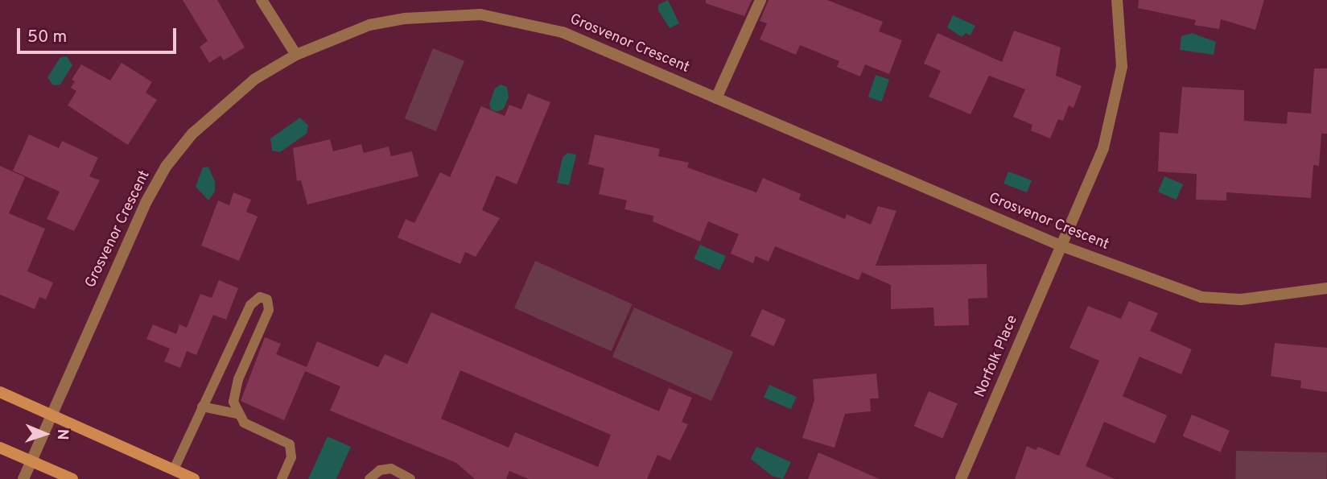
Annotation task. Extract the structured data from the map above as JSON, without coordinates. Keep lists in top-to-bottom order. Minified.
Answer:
{"streets":{"street":["Grosvenor Crescent","Norfolk Place"]},"crossings":[["Grosvenor Crescent","Norfolk Place"]],"scale_bar":"50 m","north":"right"}
